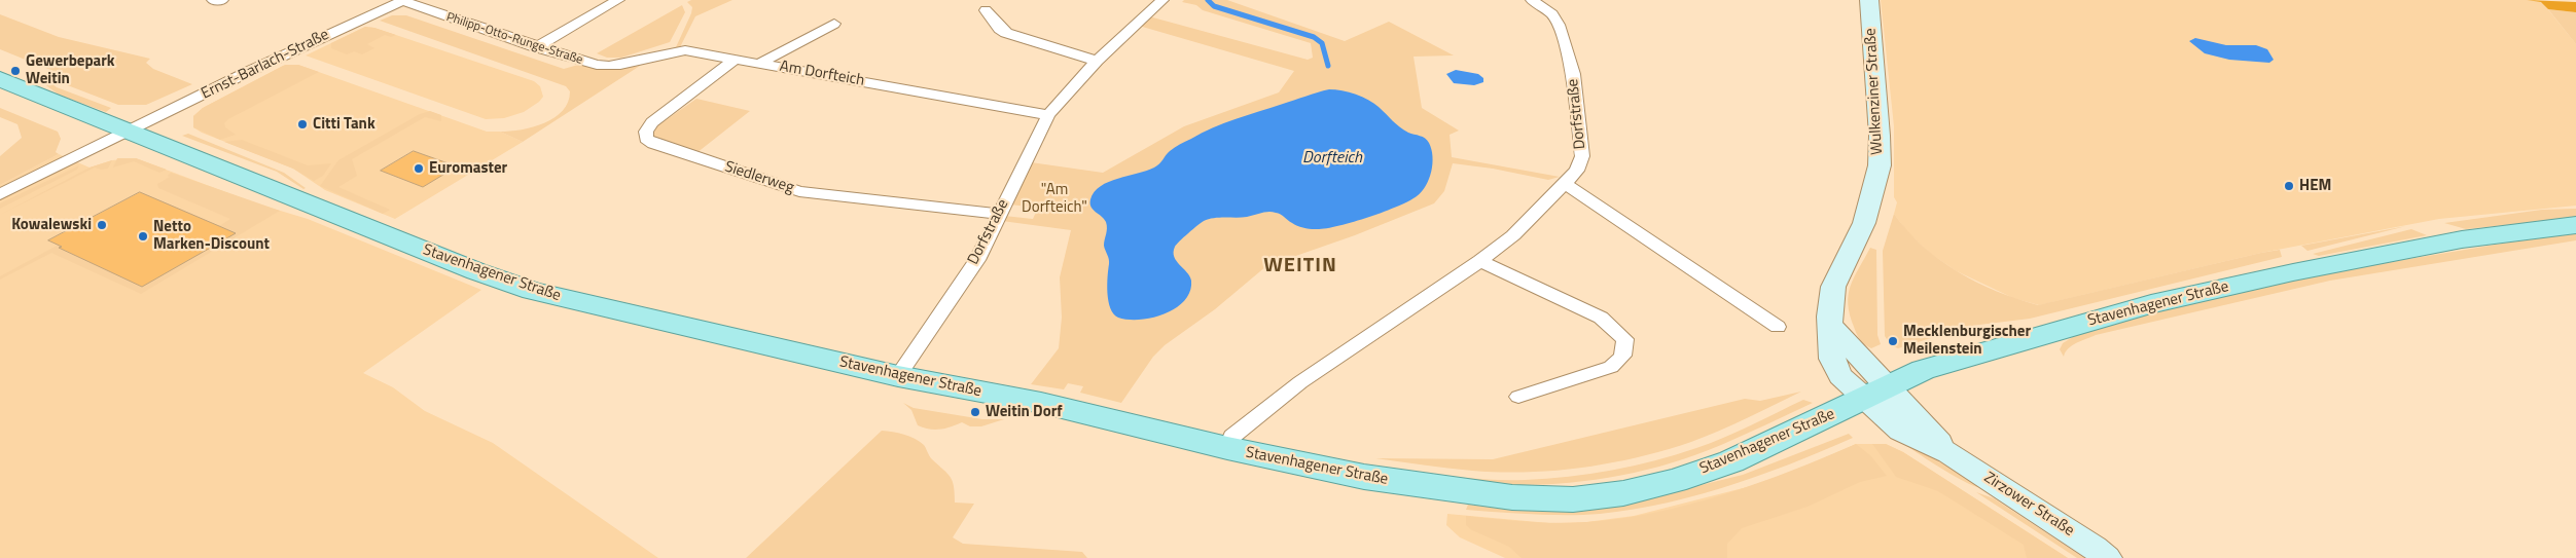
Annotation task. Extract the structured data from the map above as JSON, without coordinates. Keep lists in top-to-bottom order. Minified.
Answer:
{"streets":{"main road":["Wulkenziner Straße","Stavenhagener Straße","Zirzower Straße"],"street":["Philipp-Otto-Runge-Straße","Ernst-Barlach-Straße","Am Dorfteich","Dorfstraße","Siedlerweg"]},"crossings":[["Philipp-Otto-Runge-Straße","Ernst-Barlach-Straße"],["Philipp-Otto-Runge-Straße","Am Dorfteich"],["Ernst-Barlach-Straße","Stavenhagener Straße"],["Am Dorfteich","Dorfstraße"],["Am Dorfteich","Siedlerweg"],["Wulkenziner Straße","Stavenhagener Straße"],["Wulkenziner Straße","Zirzower Straße"],["Dorfstraße","Siedlerweg"],["Dorfstraße","Stavenhagener Straße"],["Stavenhagener Straße","Zirzower Straße"]],"districts":["WEITIN"],"water":["Dorfteich"],"parks":["\"Am Dorfteich\""],"places":["Gewerbepark Weitin","Citti Tank","Euromaster","HEM","Kowalewski","Netto Marken-Discount","Mecklenburgischer Meilenstein","Weitin Dorf"]}
